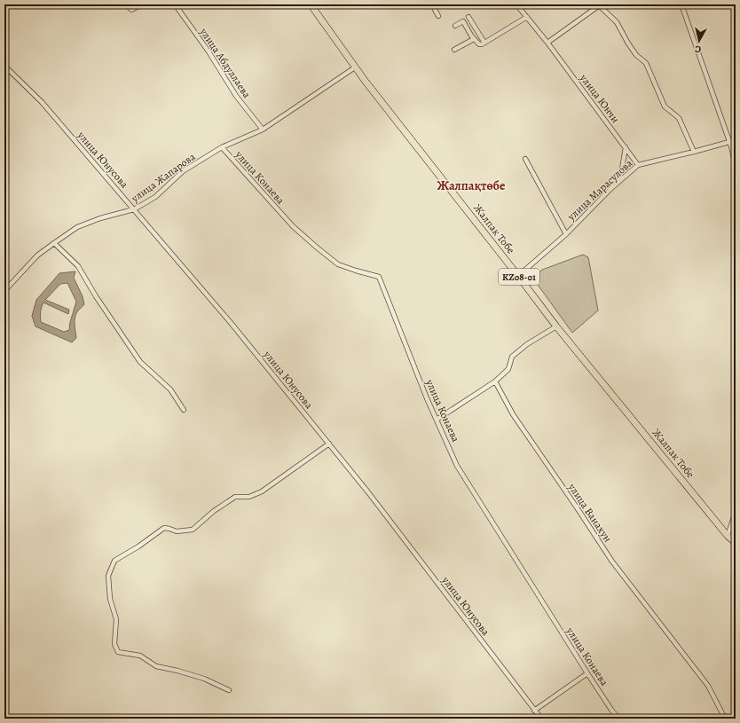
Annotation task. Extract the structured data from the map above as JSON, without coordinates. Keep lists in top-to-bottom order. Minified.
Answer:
{"streets":{"main road":["Жалпак Тобе","KZ08-01"],"street":["улица Абдуллаева","улица Юнчи","улица Юнусова","улица Жапарова","улица Конаева","улица Марасулова","улица Ванахун"]},"crossings":[["улица Абдуллаева","улица Жапарова"],["улица Юнчи","улица Марасулова"],["улица Юнусова","улица Жапарова"],["улица Жапарова","улица Конаева"],["улица Жапарова","Жалпак Тобе"],["улица Марасулова","Жалпак Тобе"]],"districts":["Жалпақтөбе"],"north":"bottom"}
